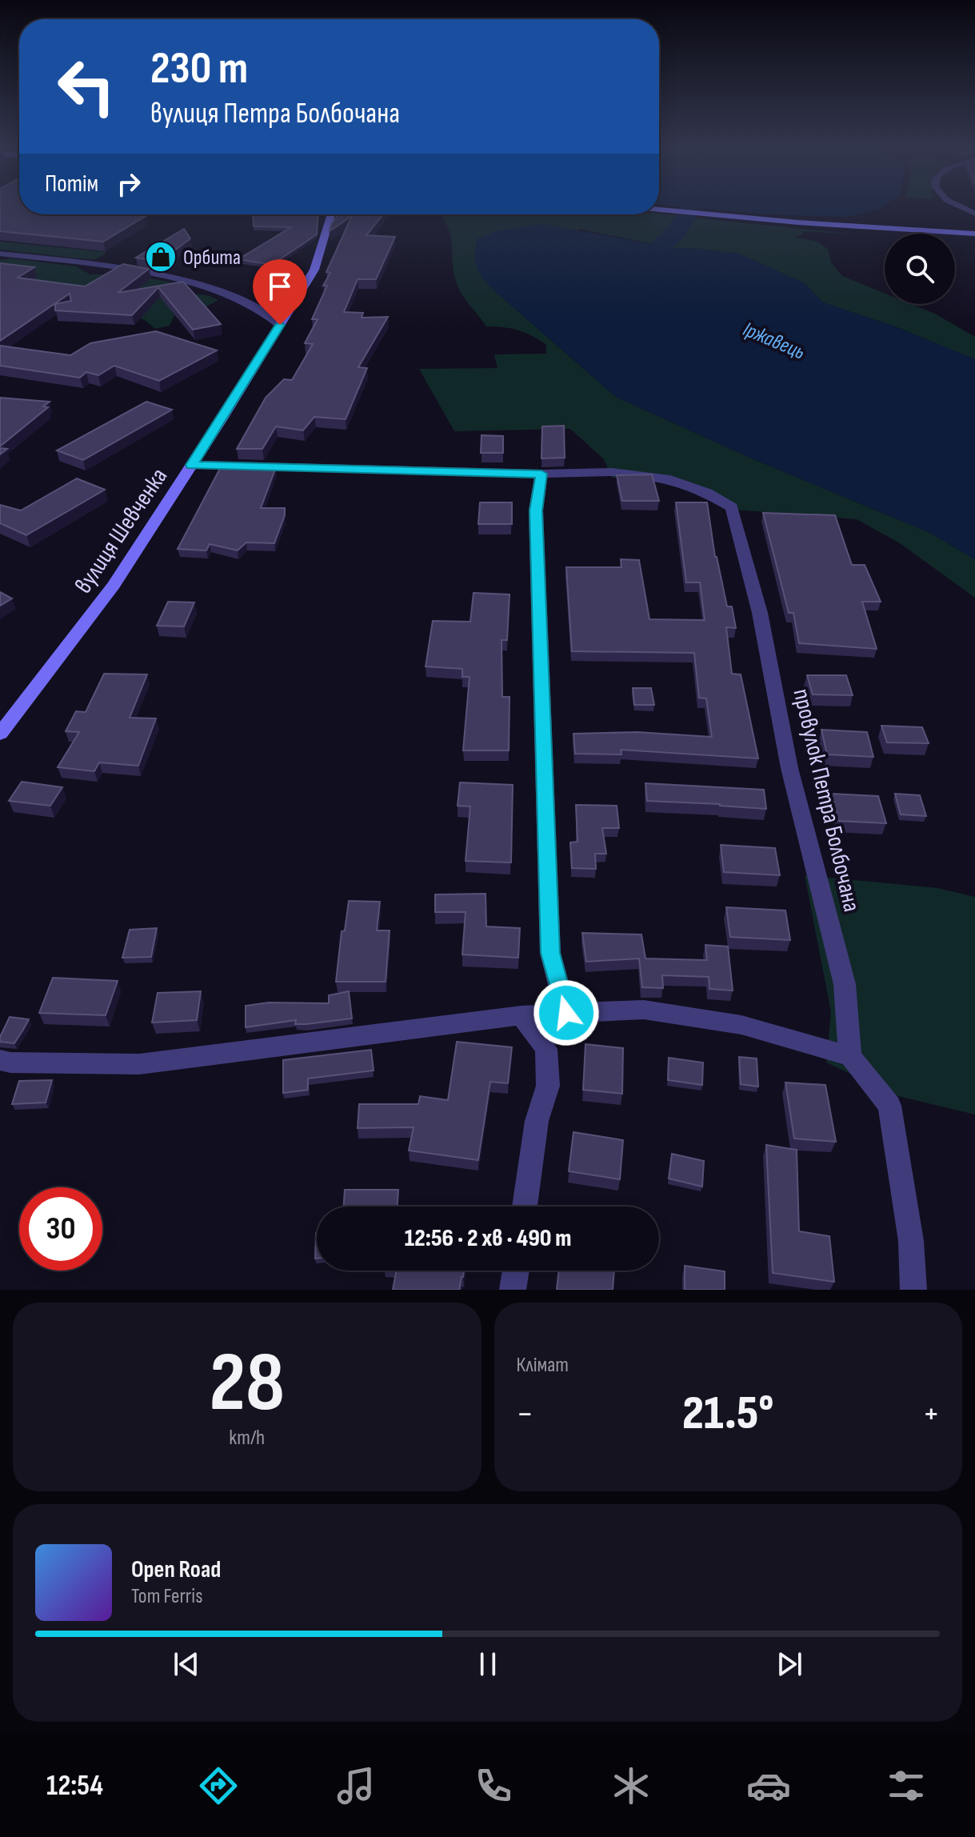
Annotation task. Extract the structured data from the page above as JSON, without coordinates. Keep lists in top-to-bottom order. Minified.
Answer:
{"streets":{"street":["вулиця Шевченка","провулок Петра Болбочана"]},"water":["Іржавець"],"places":{"shop":["Орбита"]},"page":{"turn":["230 m","вулиця Петра Болбочана"],"then":"Потім","limit":"30","trip":"12:56 · 2 хв · 490 m","tile":[["28","km/h"],"Клімат"],"heat":["−","21.5°","+"],"song":["Open Road","Tom Ferris"],"tabs":"12:54"}}
